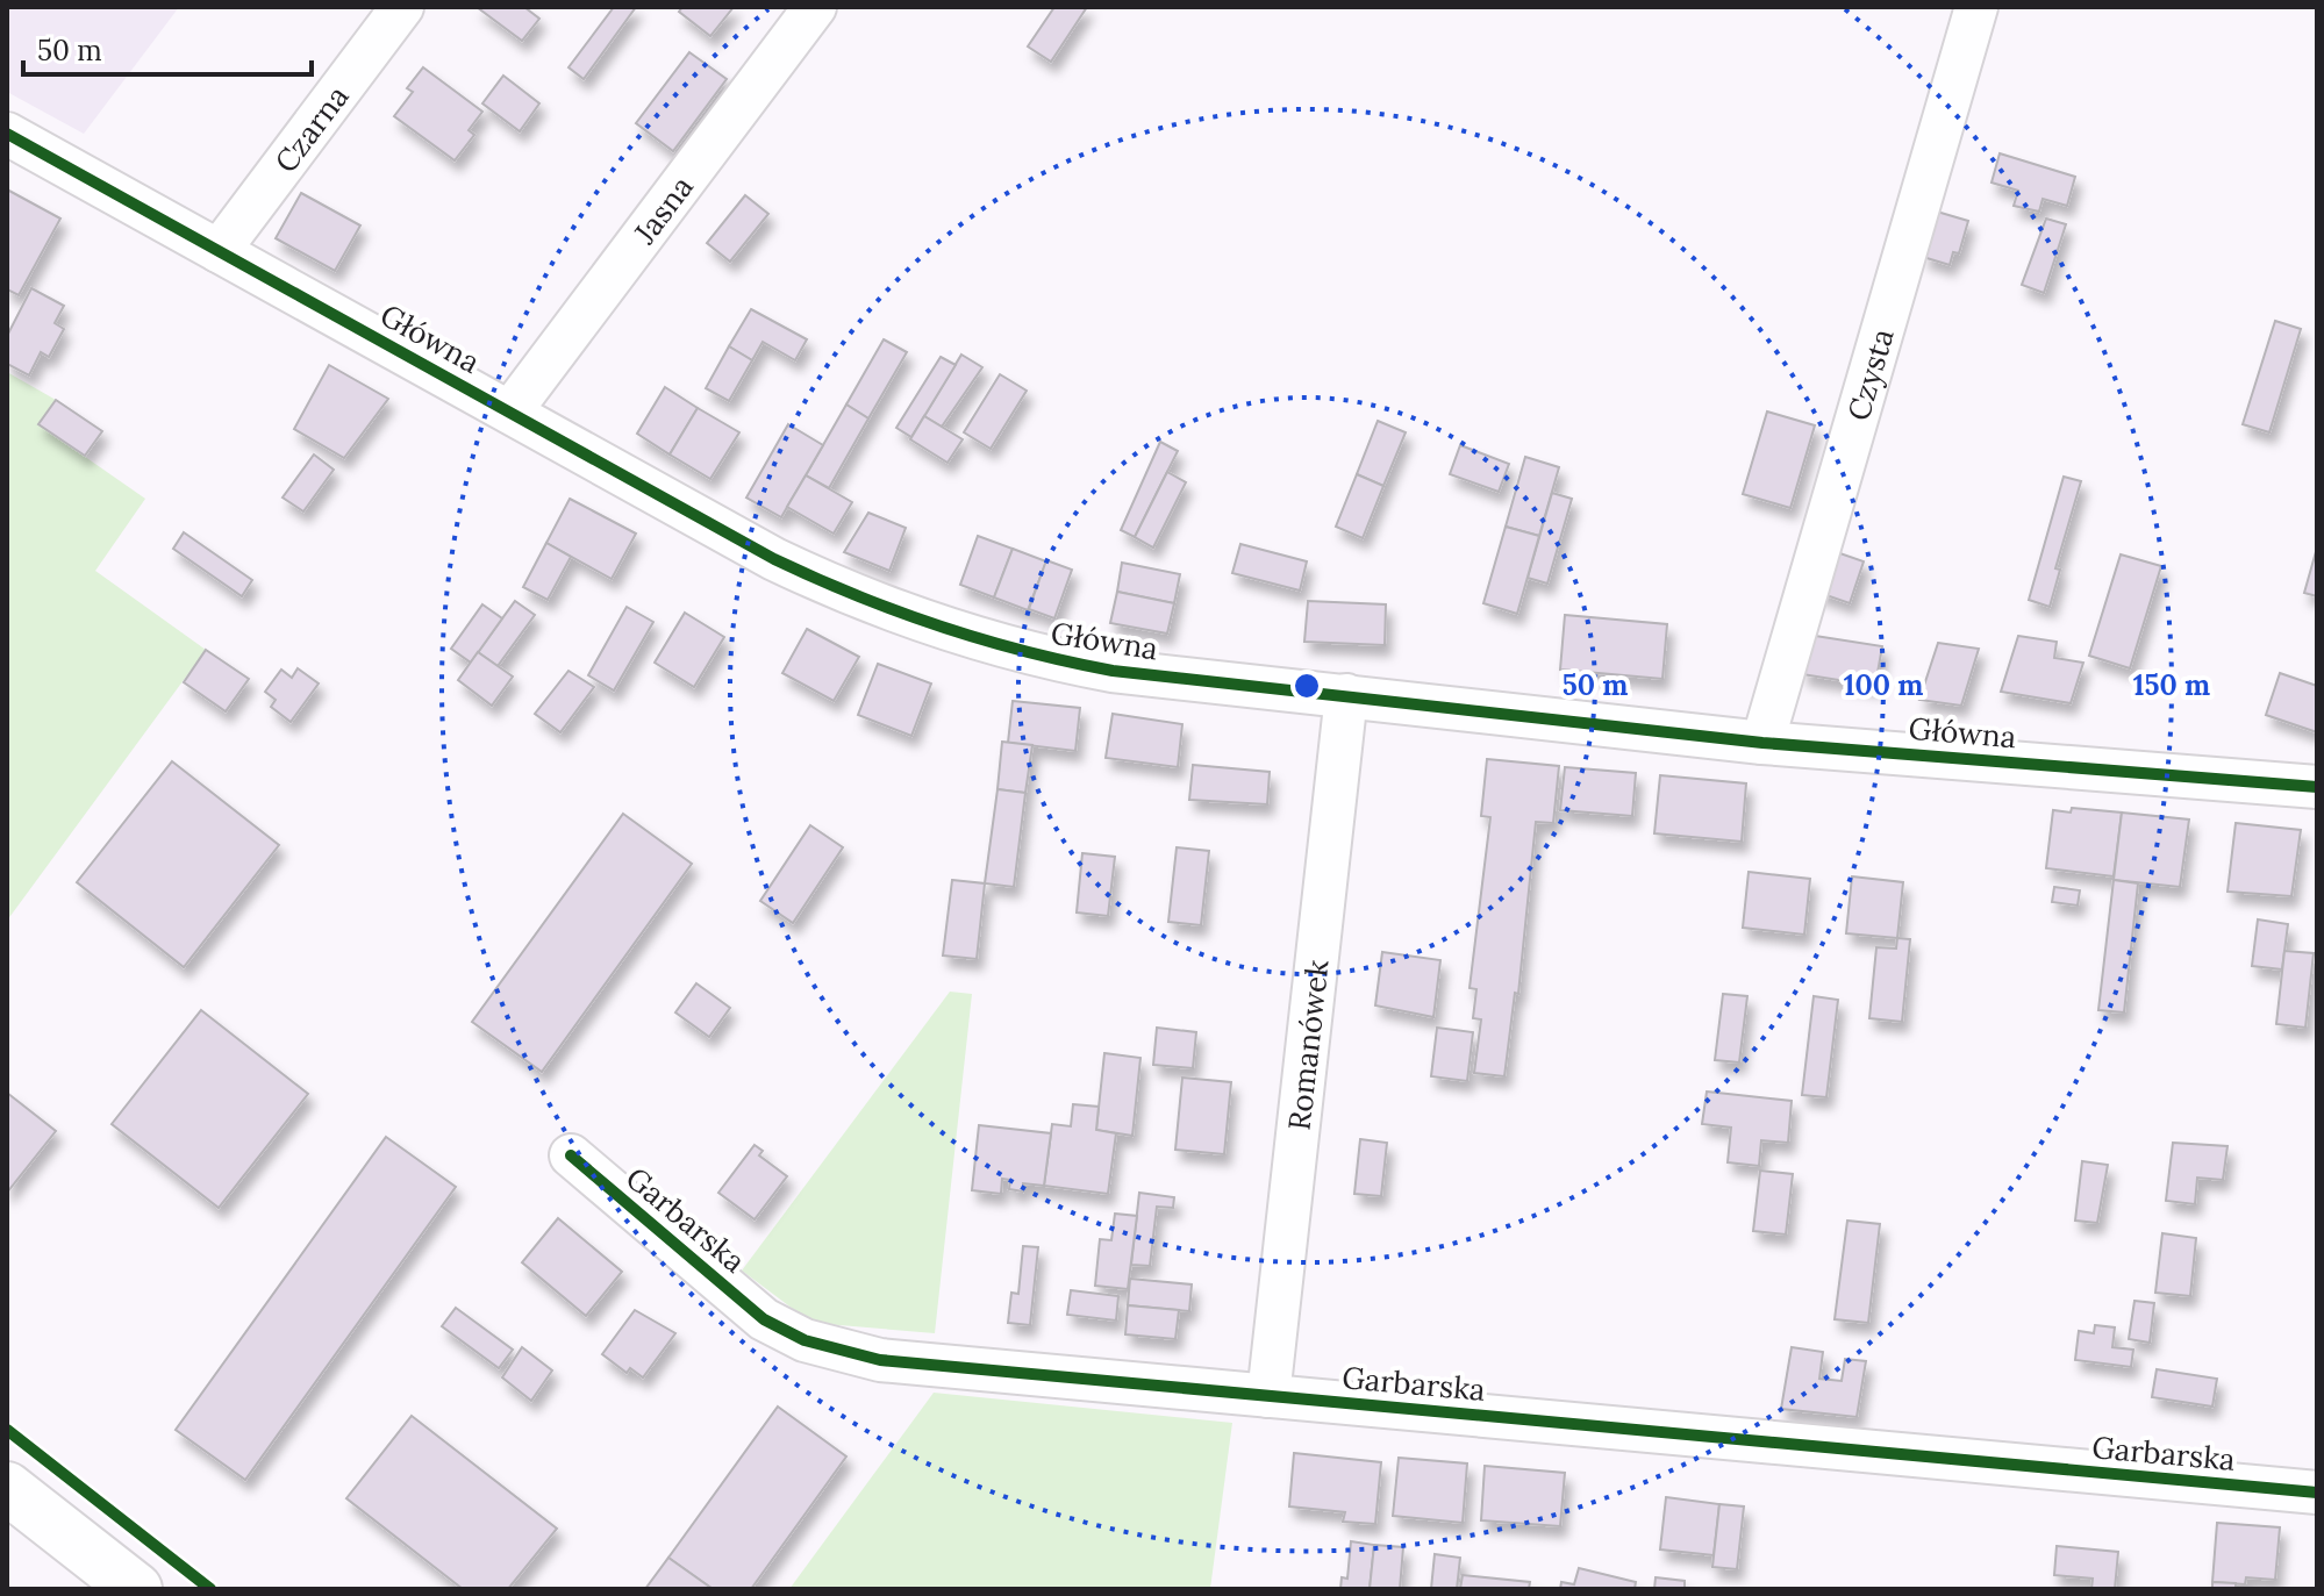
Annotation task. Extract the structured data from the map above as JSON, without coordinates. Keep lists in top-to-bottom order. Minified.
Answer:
{"streets":{"street":["Czarna","Jasna","Główna","Czysta","Romanówek","Garbarska"]},"crossings":[["Czarna","Główna"],["Jasna","Główna"],["Główna","Czysta"],["Główna","Romanówek"],["Romanówek","Garbarska"]],"scale_bar":"50 m","rings":["50 m","100 m","150 m"]}
